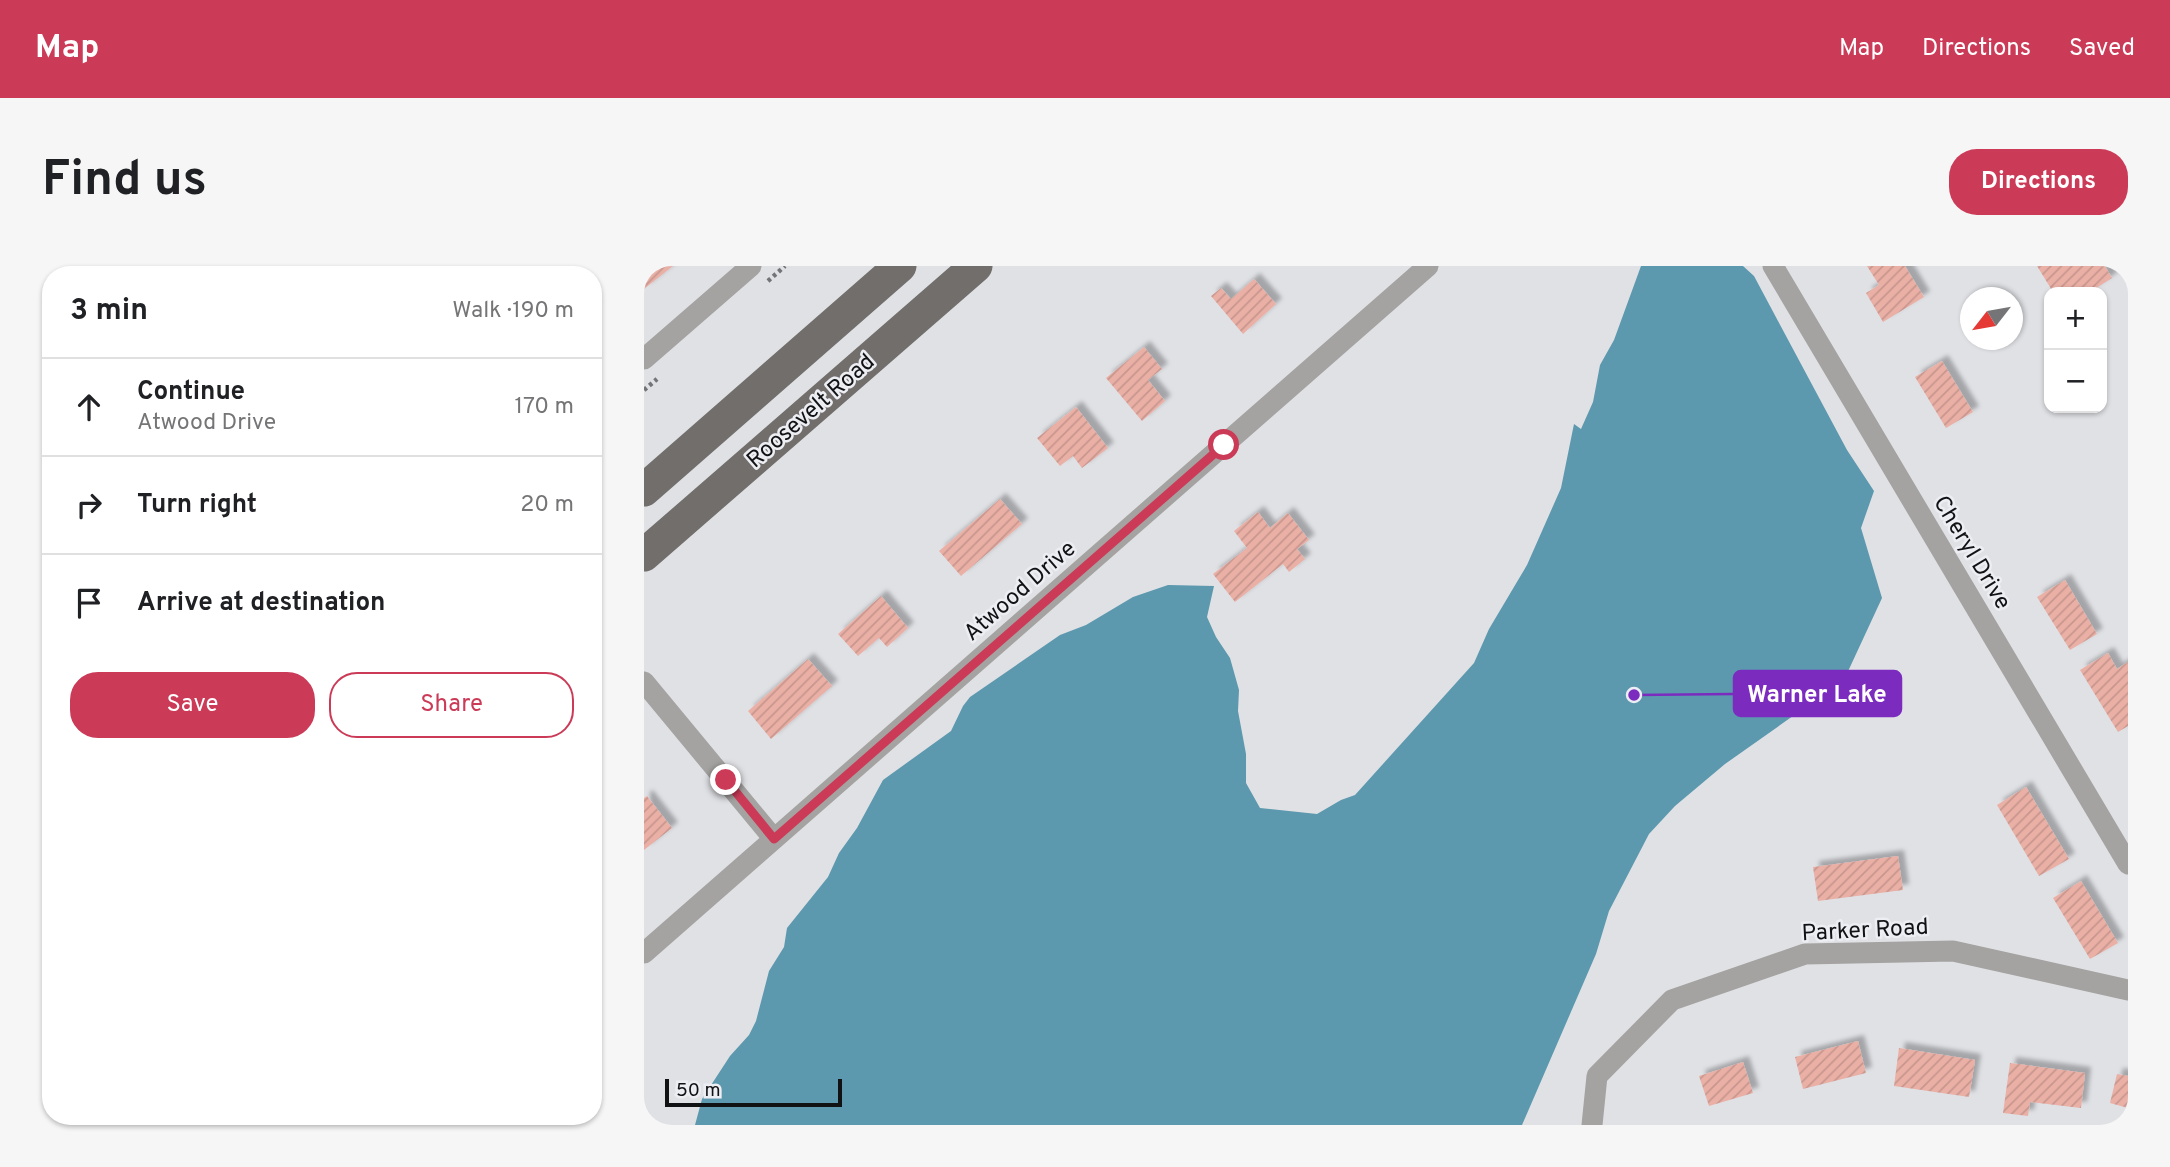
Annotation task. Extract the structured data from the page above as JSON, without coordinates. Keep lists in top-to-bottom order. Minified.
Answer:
{"streets":{"main road":["Roosevelt Road"],"street":["Cheryl Drive","Atwood Drive","Parker Road"]},"places":["Warner Lake"],"scale_bar":"50 m","north":"bottom left","page":{"header":"Map","nav":["Map","Directions","Saved"],"buttons":["Directions",["Save","Share"]],"title":"Find us","heading":["3 min","Walk · 190 m"],"map_buttons":["+","−"],"list":[["Continue","Atwood Drive","170 m"],["Turn right","20 m"],"Arrive at destination"],"scale":"50 m"}}
